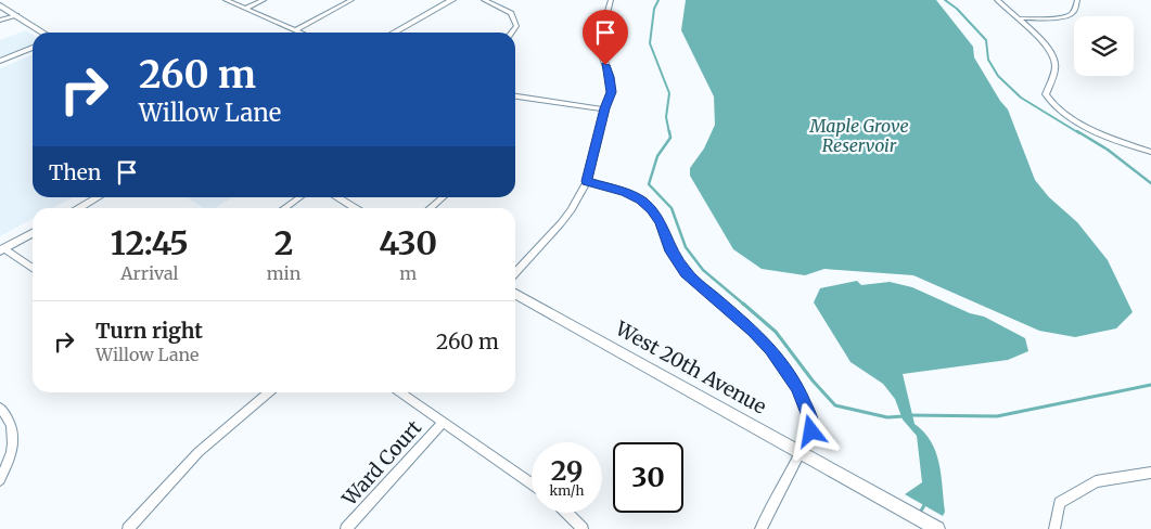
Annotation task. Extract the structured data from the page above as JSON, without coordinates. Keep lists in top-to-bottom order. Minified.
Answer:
{"streets":{"street":["West 20th Avenue","Ward Court"]},"water":["Maple Grove Reservoir"],"page":{"turn":["260 m","Willow Lane"],"then":"Then","eta":["12:45","Arrival","2","min","430","m"],"list":[{"name":"Turn right","note":"Willow Lane","value":"260 m"}],"speed":"29 km/h","limit":"30"}}
